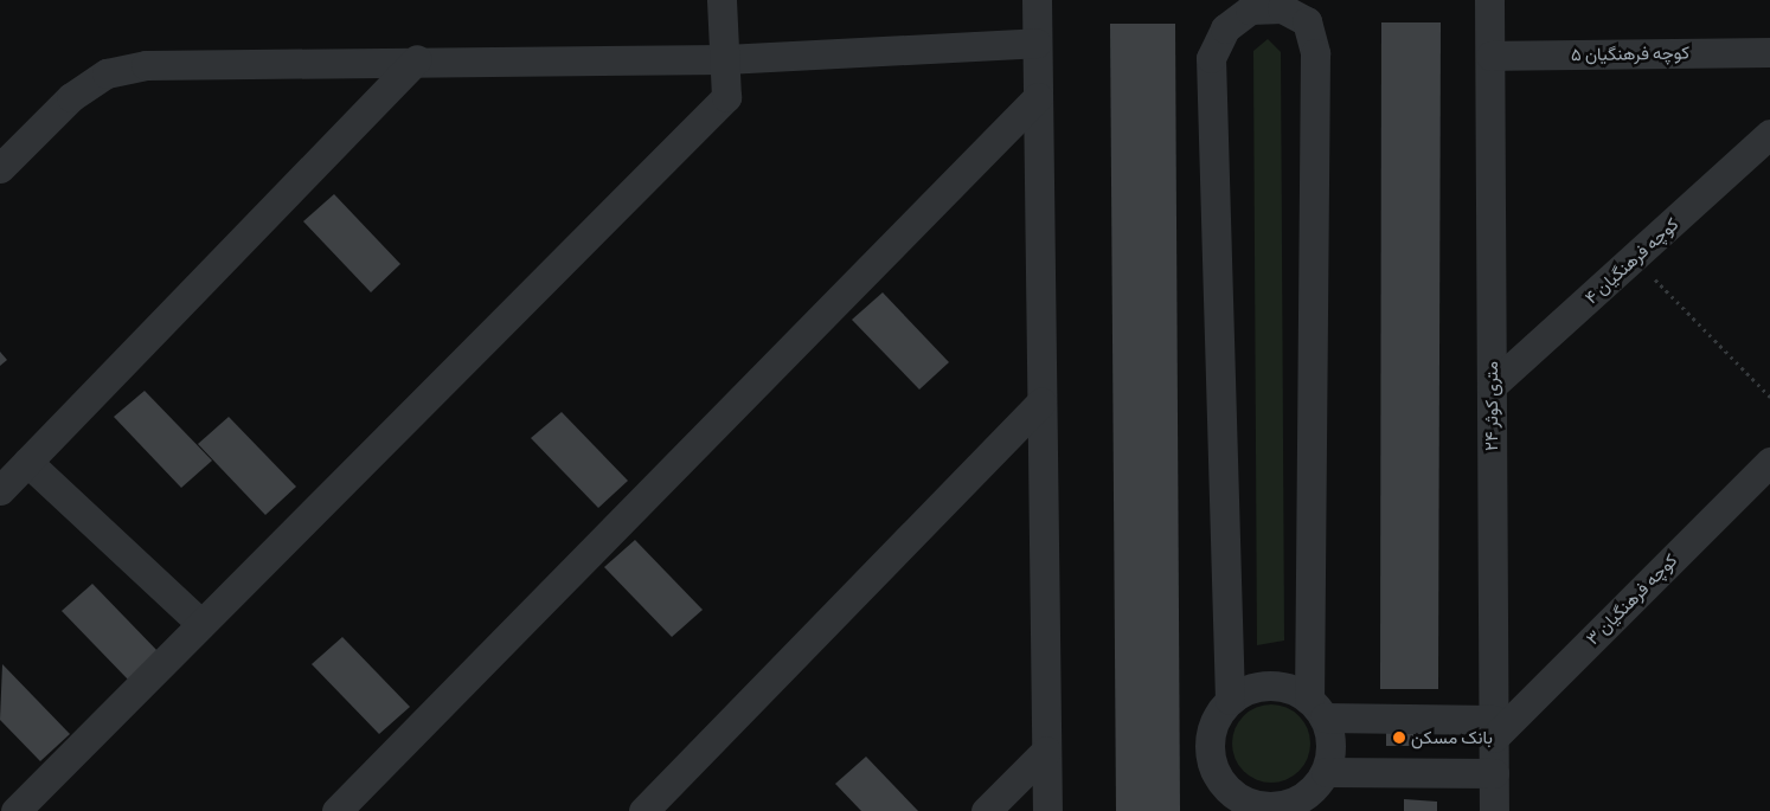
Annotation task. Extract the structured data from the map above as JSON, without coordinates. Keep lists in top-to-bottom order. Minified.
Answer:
{"streets":{"street":["کوچه فرهنگیان ۵","کوچه فرهنگیان ۴","۲۴ متری کوثر","کوچه فرهنگیان ۳"]},"crossings":[["کوچه فرهنگیان ۵","۲۴ متری کوثر"],["کوچه فرهنگیان ۴","۲۴ متری کوثر"],["۲۴ متری کوثر","کوچه فرهنگیان ۳"]],"places":["بانک مسکن"]}
